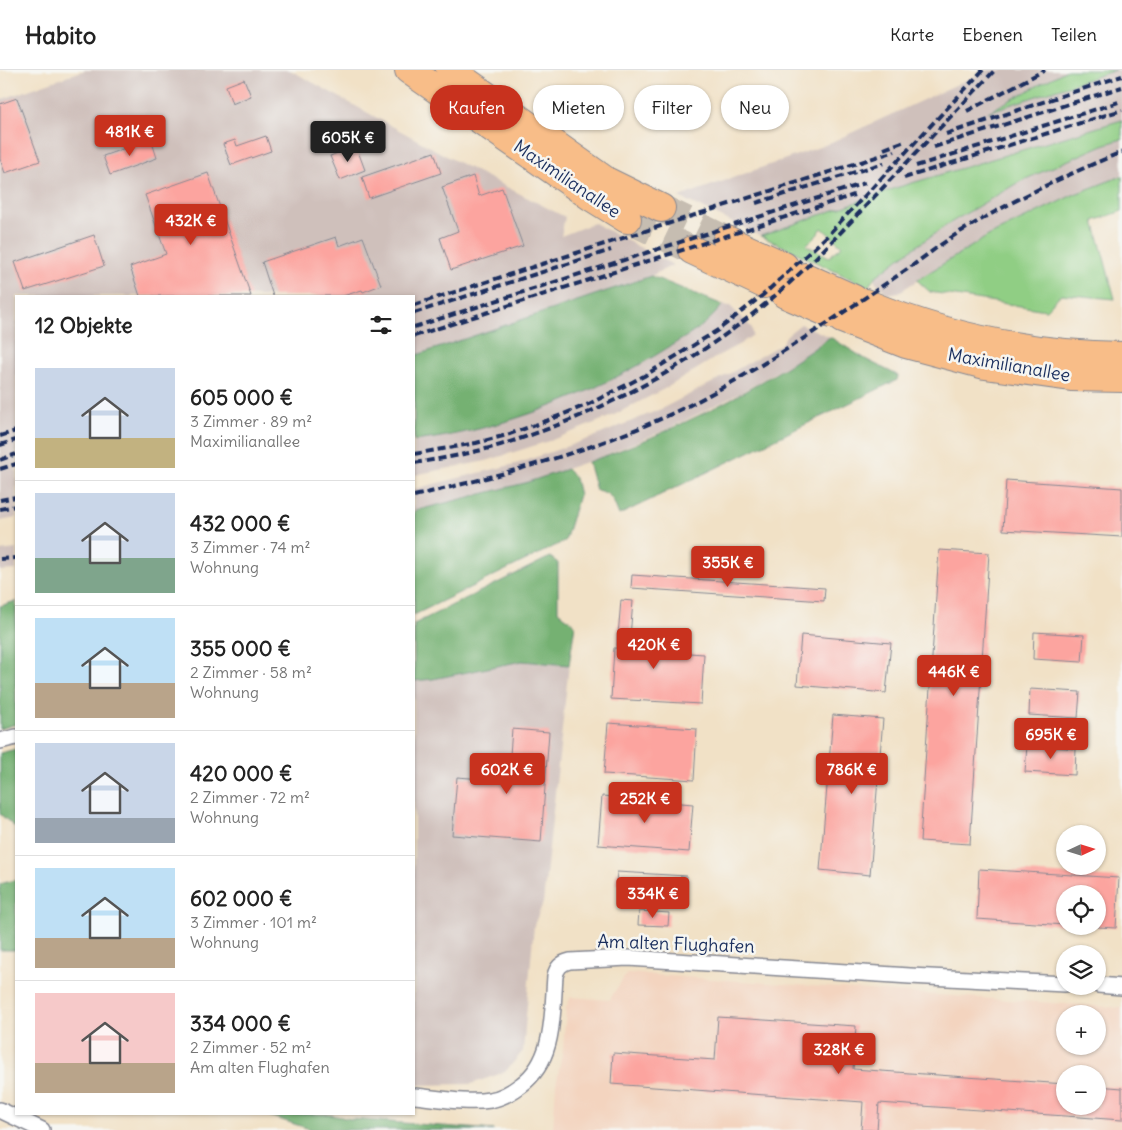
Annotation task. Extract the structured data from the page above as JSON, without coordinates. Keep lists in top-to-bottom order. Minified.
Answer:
{"streets":{"highway":["Maximilianallee"],"street":["Am alten Flughafen"]},"north":"right","page":{"header":"Habito","nav":["Karte","Ebenen","Teilen"],"chip":["Kaufen","Mieten","Filter","Neu"],"price":["481K €","605K €","432K €","355K €","420K €","446K €","695K €","602K €","786K €","252K €","334K €","328K €"],"heading":"12 Objekte","list":[{"name":"605 000 €","note":"3 Zimmer · 89 m² · Maximilianallee"},{"name":"432 000 €","note":"3 Zimmer · 74 m² · Wohnung"},{"name":"355 000 €","note":"2 Zimmer · 58 m² · Wohnung"},{"name":"420 000 €","note":"2 Zimmer · 72 m² · Wohnung"},{"name":"602 000 €","note":"3 Zimmer · 101 m² · Wohnung"},{"name":"334 000 €","note":"2 Zimmer · 52 m² · Am alten Flughafen"}],"map_buttons":["+","−"]}}
